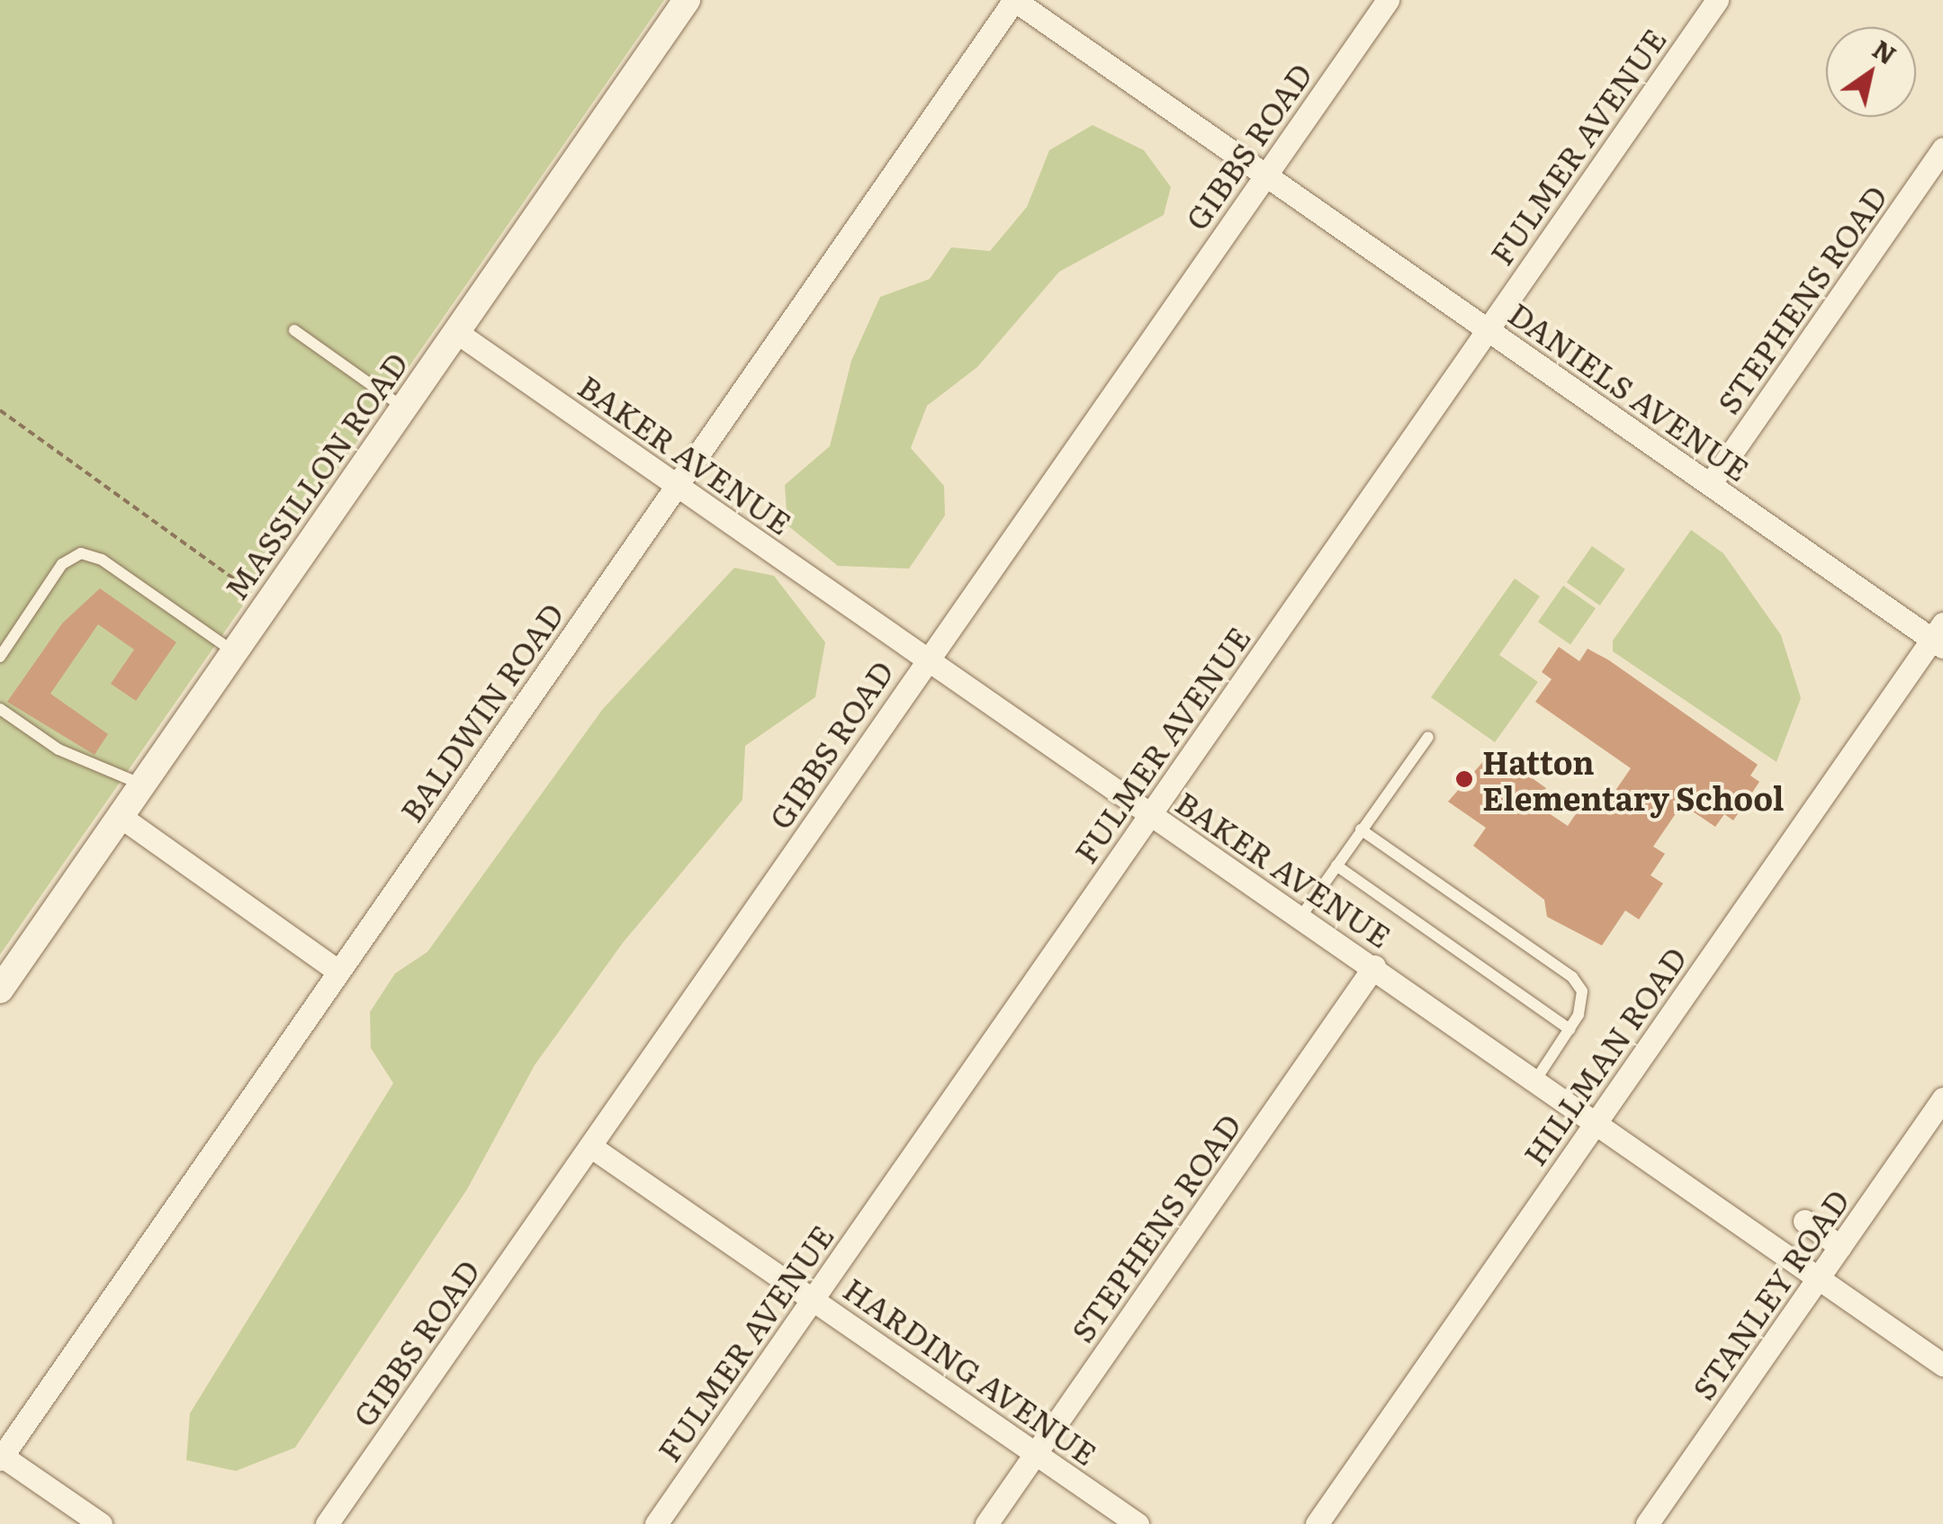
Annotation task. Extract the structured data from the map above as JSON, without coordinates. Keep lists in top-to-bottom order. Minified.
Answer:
{"streets":{"street":["GIBBS ROAD","FULMER AVENUE","STEPHENS ROAD","DANIELS AVENUE","BAKER AVENUE","MASSILLON ROAD","BALDWIN ROAD","HILLMAN ROAD","STANLEY ROAD","HARDING AVENUE"]},"crossings":[["GIBBS ROAD","DANIELS AVENUE"],["GIBBS ROAD","BAKER AVENUE"],["GIBBS ROAD","HARDING AVENUE"],["FULMER AVENUE","DANIELS AVENUE"],["FULMER AVENUE","BAKER AVENUE"],["FULMER AVENUE","HARDING AVENUE"],["STEPHENS ROAD","DANIELS AVENUE"],["STEPHENS ROAD","BAKER AVENUE"],["STEPHENS ROAD","HARDING AVENUE"],["DANIELS AVENUE","BALDWIN ROAD"],["DANIELS AVENUE","HILLMAN ROAD"],["BAKER AVENUE","MASSILLON ROAD"],["BAKER AVENUE","BALDWIN ROAD"],["BAKER AVENUE","HILLMAN ROAD"],["BAKER AVENUE","STANLEY ROAD"]],"places":["Hatton Elementary School"],"north":"top right"}
